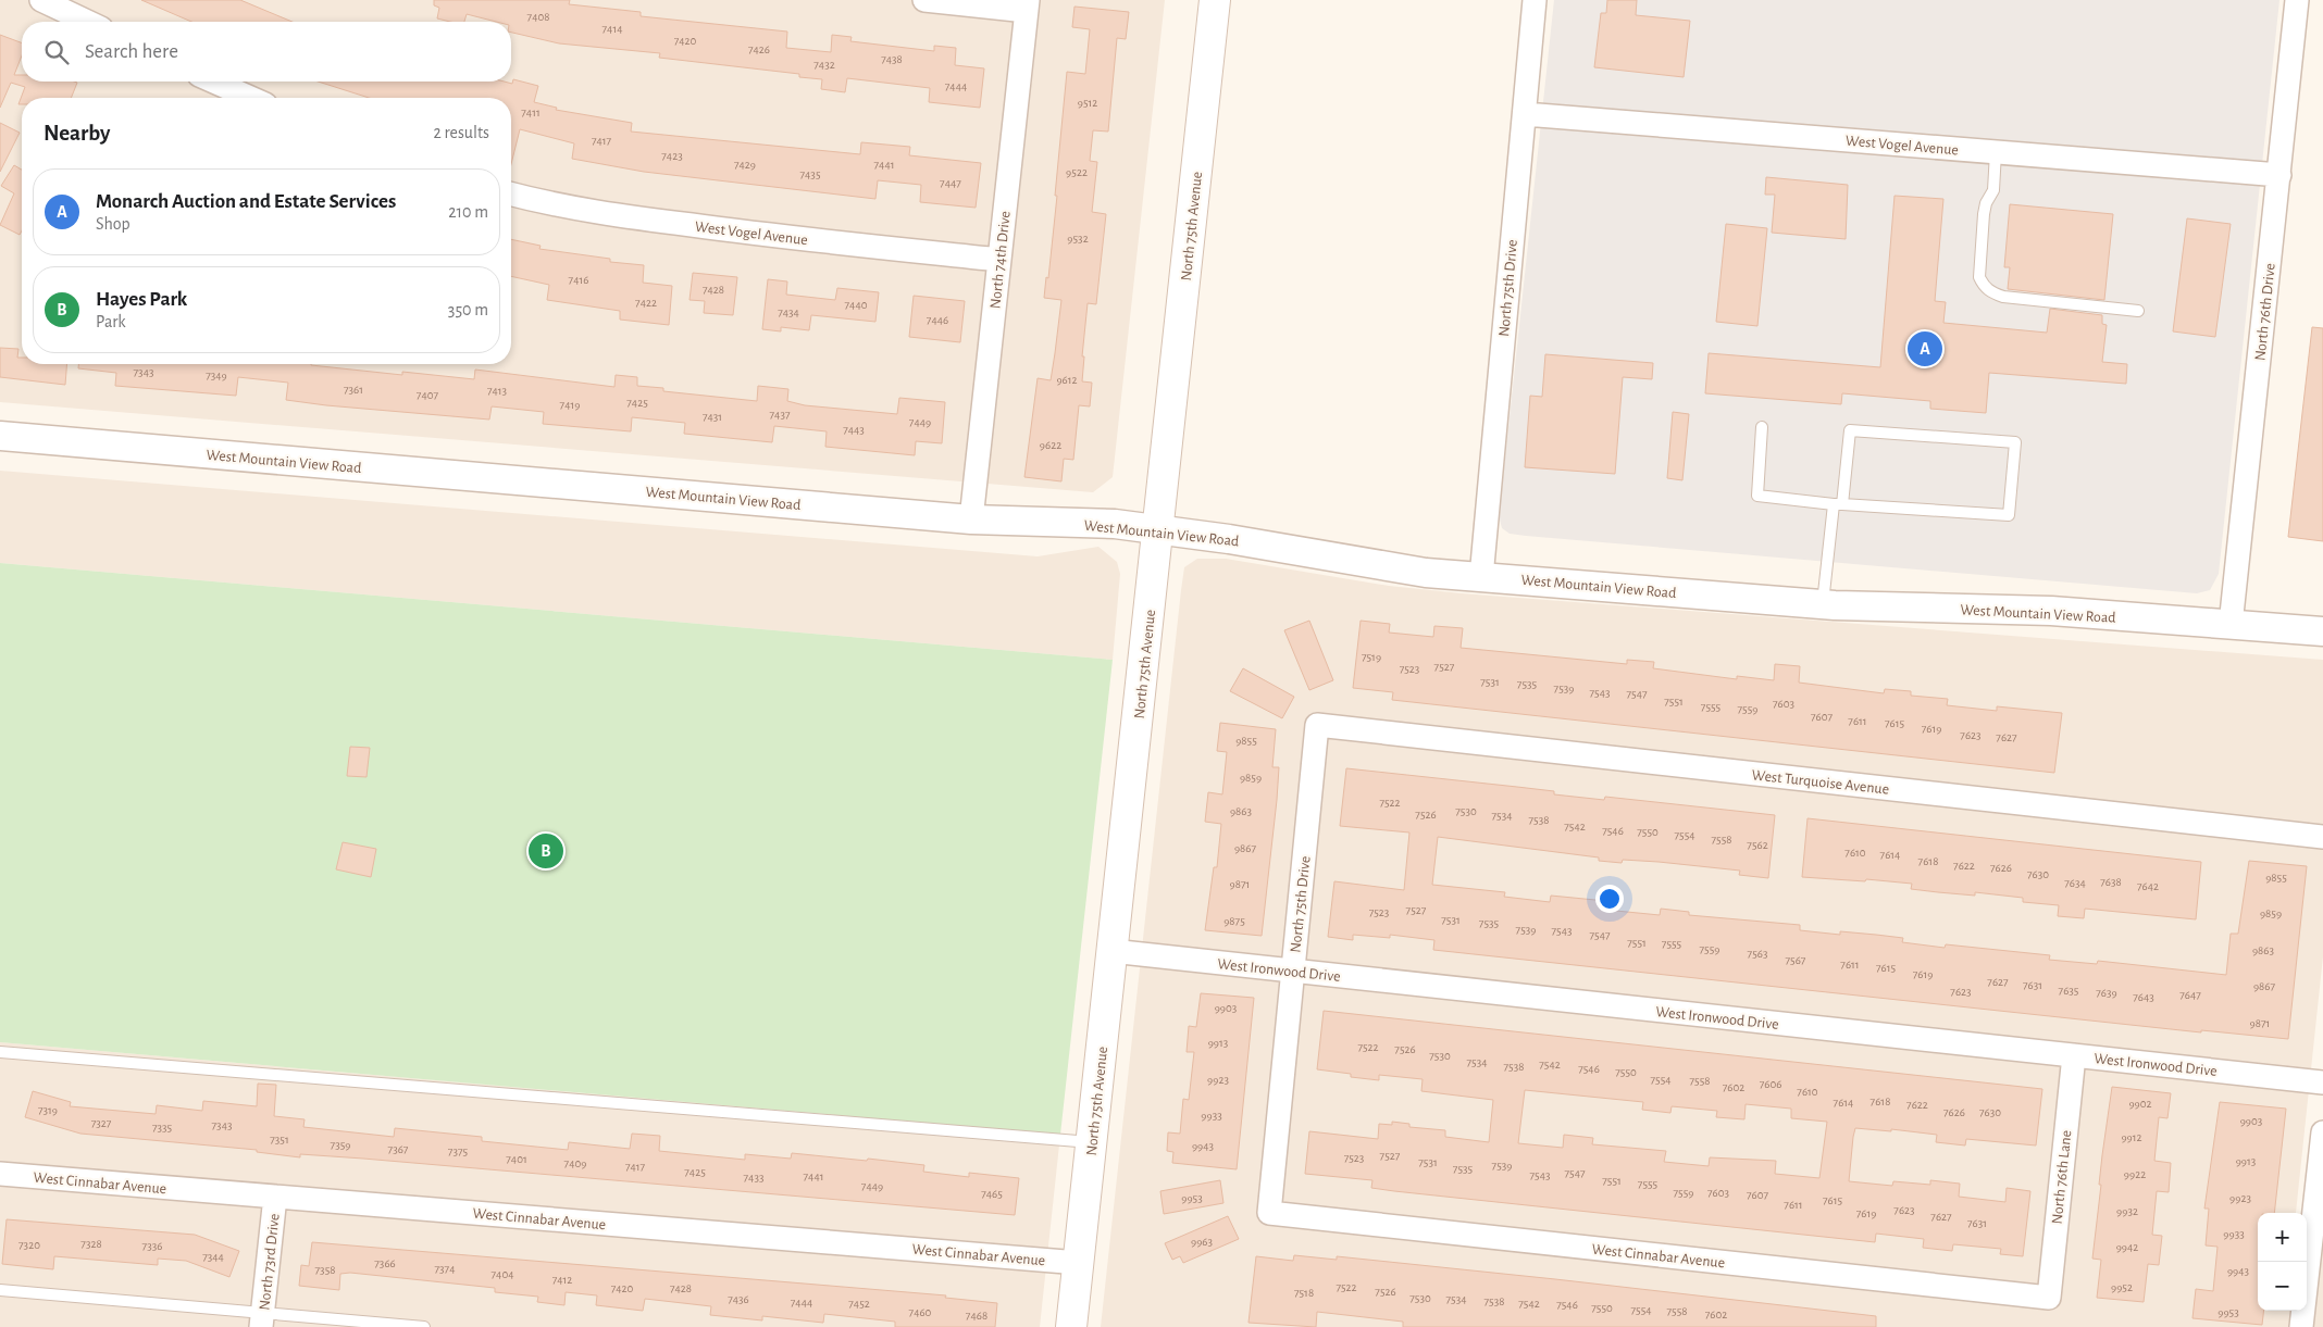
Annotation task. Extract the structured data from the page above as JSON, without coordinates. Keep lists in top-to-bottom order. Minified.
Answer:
{"streets":{"main road":["North 75th Avenue"],"street":["West Vogel Avenue","North 74th Drive","North 75th Drive","North 76th Drive","West Mountain View Road","West Turquoise Avenue","West Ironwood Drive","North 76th Lane","West Cinnabar Avenue","North 73rd Drive"]},"crossings":[["West Vogel Avenue","North 74th Drive"],["West Vogel Avenue","North 75th Drive"],["West Vogel Avenue","North 76th Drive"],["North 75th Avenue","West Mountain View Road"],["North 75th Avenue","West Ironwood Drive"],["North 75th Avenue","West Cinnabar Avenue"],["North 74th Drive","West Mountain View Road"],["North 75th Drive","West Mountain View Road"],["North 75th Drive","West Turquoise Avenue"],["North 75th Drive","West Ironwood Drive"],["North 75th Drive","West Cinnabar Avenue"],["North 76th Drive","West Mountain View Road"],["West Ironwood Drive","North 76th Lane"],["North 76th Lane","West Cinnabar Avenue"],["West Cinnabar Avenue","North 73rd Drive"]],"house_numbers":["7408","7414","7420","7426","7438","7432","7444","9512","7411","7417","7423","7429","7441","9522","7435","7447","9532","7416","7428","7422","7440","7434","7446","7343","7349","9612","7361","7413","7407","7425","7419","7437","7431","7449","7443","9622","7519","7527","7523","7531","7535","7539","7543","7547","7551","7603","7555","7559","7607","7611","7615","7619","7623","7627","9855","9859","7522","9863","7530","7526","7534","7538","7542","7546","7550","7554","7558","7562","9867","7610","7614","7618","7622","7626","7630","9855","7638","7634","9871","7642","7527","7523","9859","7531","9875","7535","7539","7543","7547","7551","7555","7559","9863","7563","7567","7611","7615","7619","7627","7631","9867","7635","7623","7639","7647","7643","9903","9871","9913","7522","7526","7530","7534","7542","7538","7546","7550","9923","7554","7558","7606","7602","7610","7618","7614","9902","7622","7319","7626","7630","9933","9903","7327","7343","7335","9912","7351","7359","9943","7367","7375","7527","7523","7401","9913","7531","7409","7539","7417","7535","7425","7547","9922","7543","7441","7433","7551","7555","7449","7559","7603","7465","7607","9953","9923","7615","7611","7623","9932","7619","7627","7631","9933","9963","7328","7320","7336","9942","7344","7366","7374","7358","9943","7404","7412","7522","9952","7420","7428","7526","7518","7530","7436","7534","7538","7444","7452","7542","7546","7550","7554","7558","7460","9953","7602","7468"],"page":{"search":"Search here","heading":["Nearby","2 results"],"list":[{"mark":"A","name":"Monarch Auction and Estate Services","note":"Shop","value":"210 m"},{"mark":"B","name":"Hayes Park","note":"Park","value":"350 m"}],"pins":["A","B"],"map_buttons":["+","−"]}}
